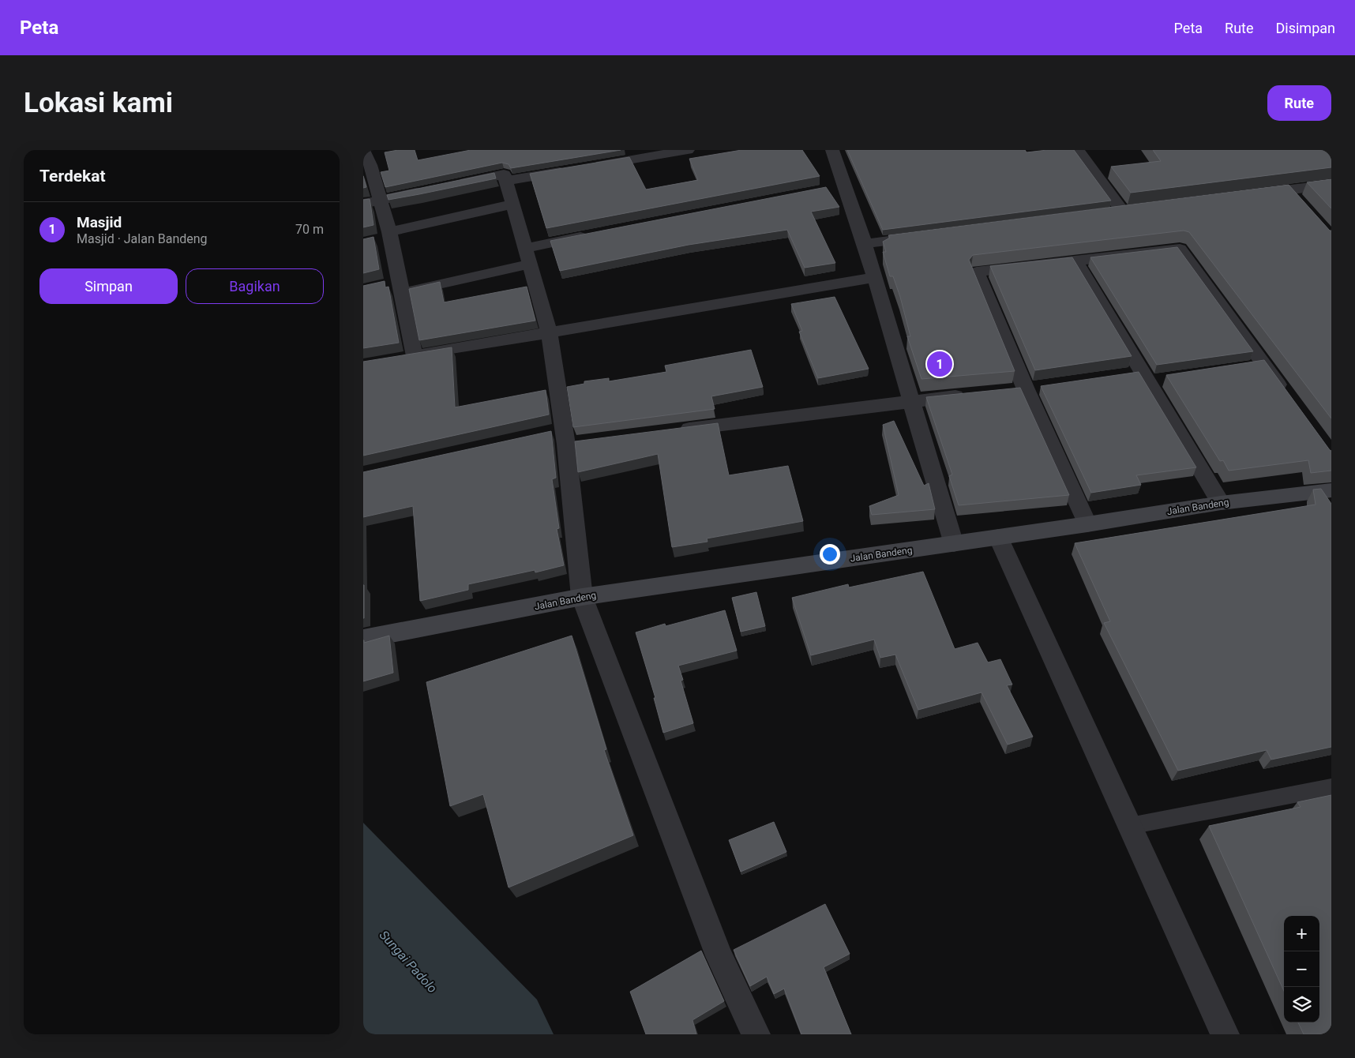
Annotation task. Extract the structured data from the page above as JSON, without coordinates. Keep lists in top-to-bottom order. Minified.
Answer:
{"streets":{"street":["Jalan Bandeng"]},"water":["Sungai Padolo"],"page":{"header":"Peta","nav":["Peta","Rute","Disimpan"],"buttons":["Rute",["Simpan","Bagikan"]],"title":"Lokasi kami","heading":"Terdekat","list":[{"mark":"1","name":"Masjid","note":"Masjid · Jalan Bandeng","value":"70 m"}],"pins":"1","map_buttons":["+","−"]}}
